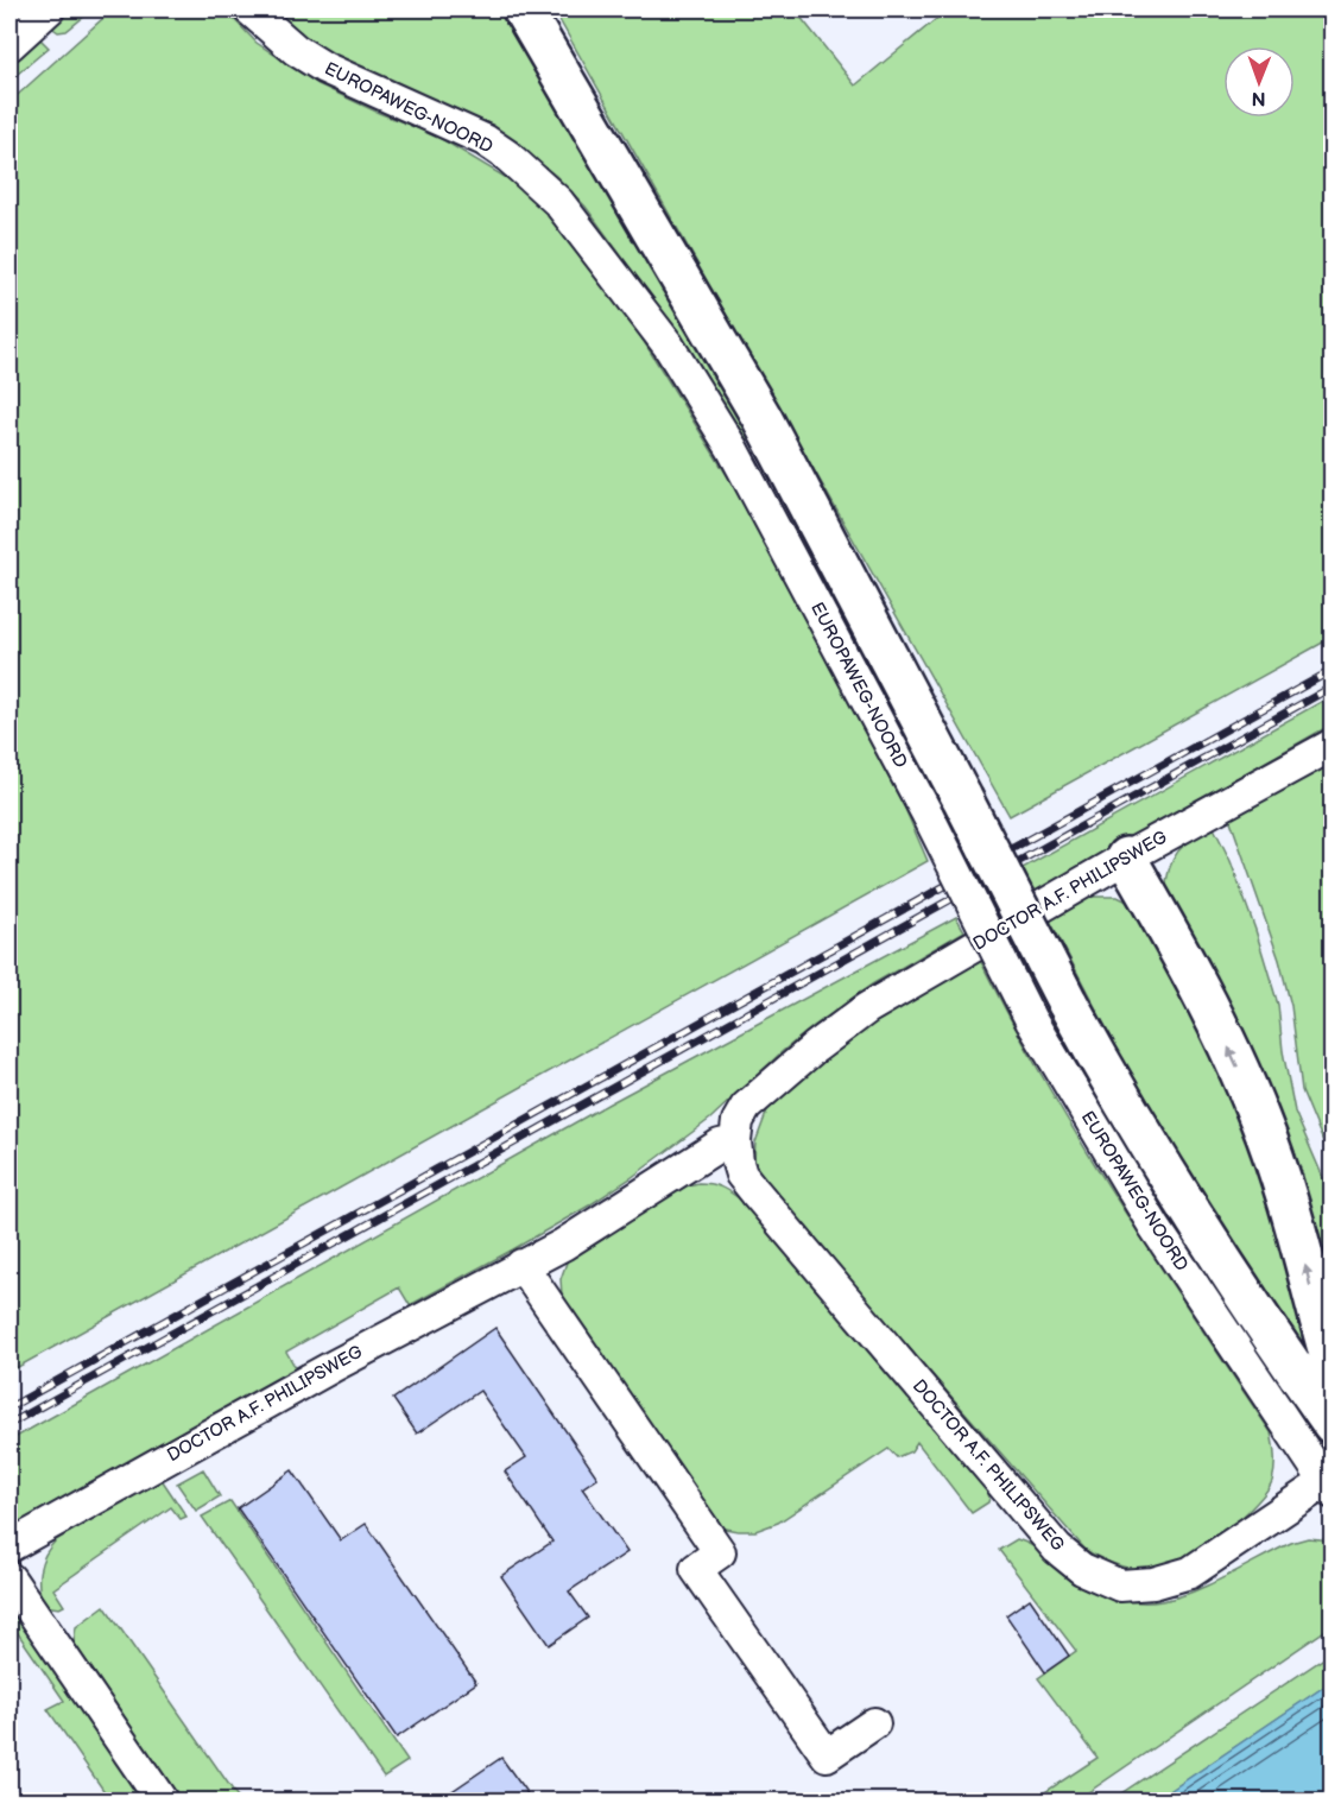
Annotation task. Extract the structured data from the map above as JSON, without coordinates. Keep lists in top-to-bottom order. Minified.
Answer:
{"streets":{"main road":["EUROPAWEG-NOORD"],"street":["DOCTOR A.F. PHILIPSWEG"]},"crossings":[["EUROPAWEG-NOORD","DOCTOR A.F. PHILIPSWEG"]],"north":"bottom"}
